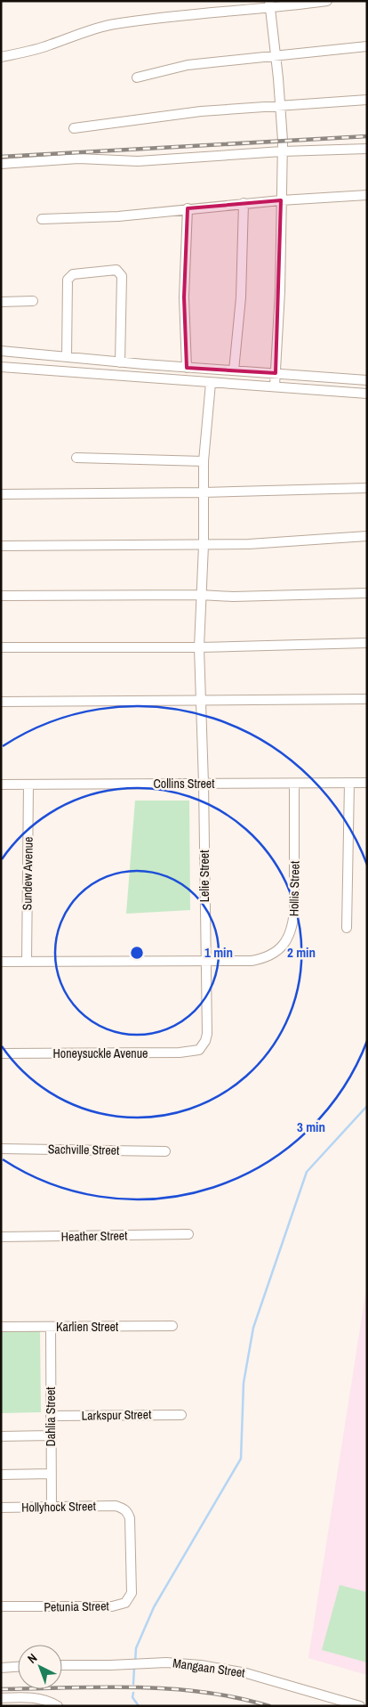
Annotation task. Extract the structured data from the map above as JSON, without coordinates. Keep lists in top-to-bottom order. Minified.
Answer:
{"streets":{"street":["Collins Street","Sundew Avenue","Lelie Street","Hollis Street","Honeysuckle Avenue","Sachville Street","Heather Street","Karlien Street","Larkspur Street","Dahlia Street","Hollyhock Street","Petunia Street","Mangaan Street"]},"crossings":[["Collins Street","Sundew Avenue"],["Collins Street","Lelie Street"],["Collins Street","Hollis Street"],["Sundew Avenue","Hollis Street"],["Lelie Street","Hollis Street"],["Lelie Street","Honeysuckle Avenue"],["Karlien Street","Dahlia Street"],["Larkspur Street","Dahlia Street"],["Dahlia Street","Hollyhock Street"],["Hollyhock Street","Petunia Street"]],"north":"top left","rings":["1 min","2 min","3 min"]}
